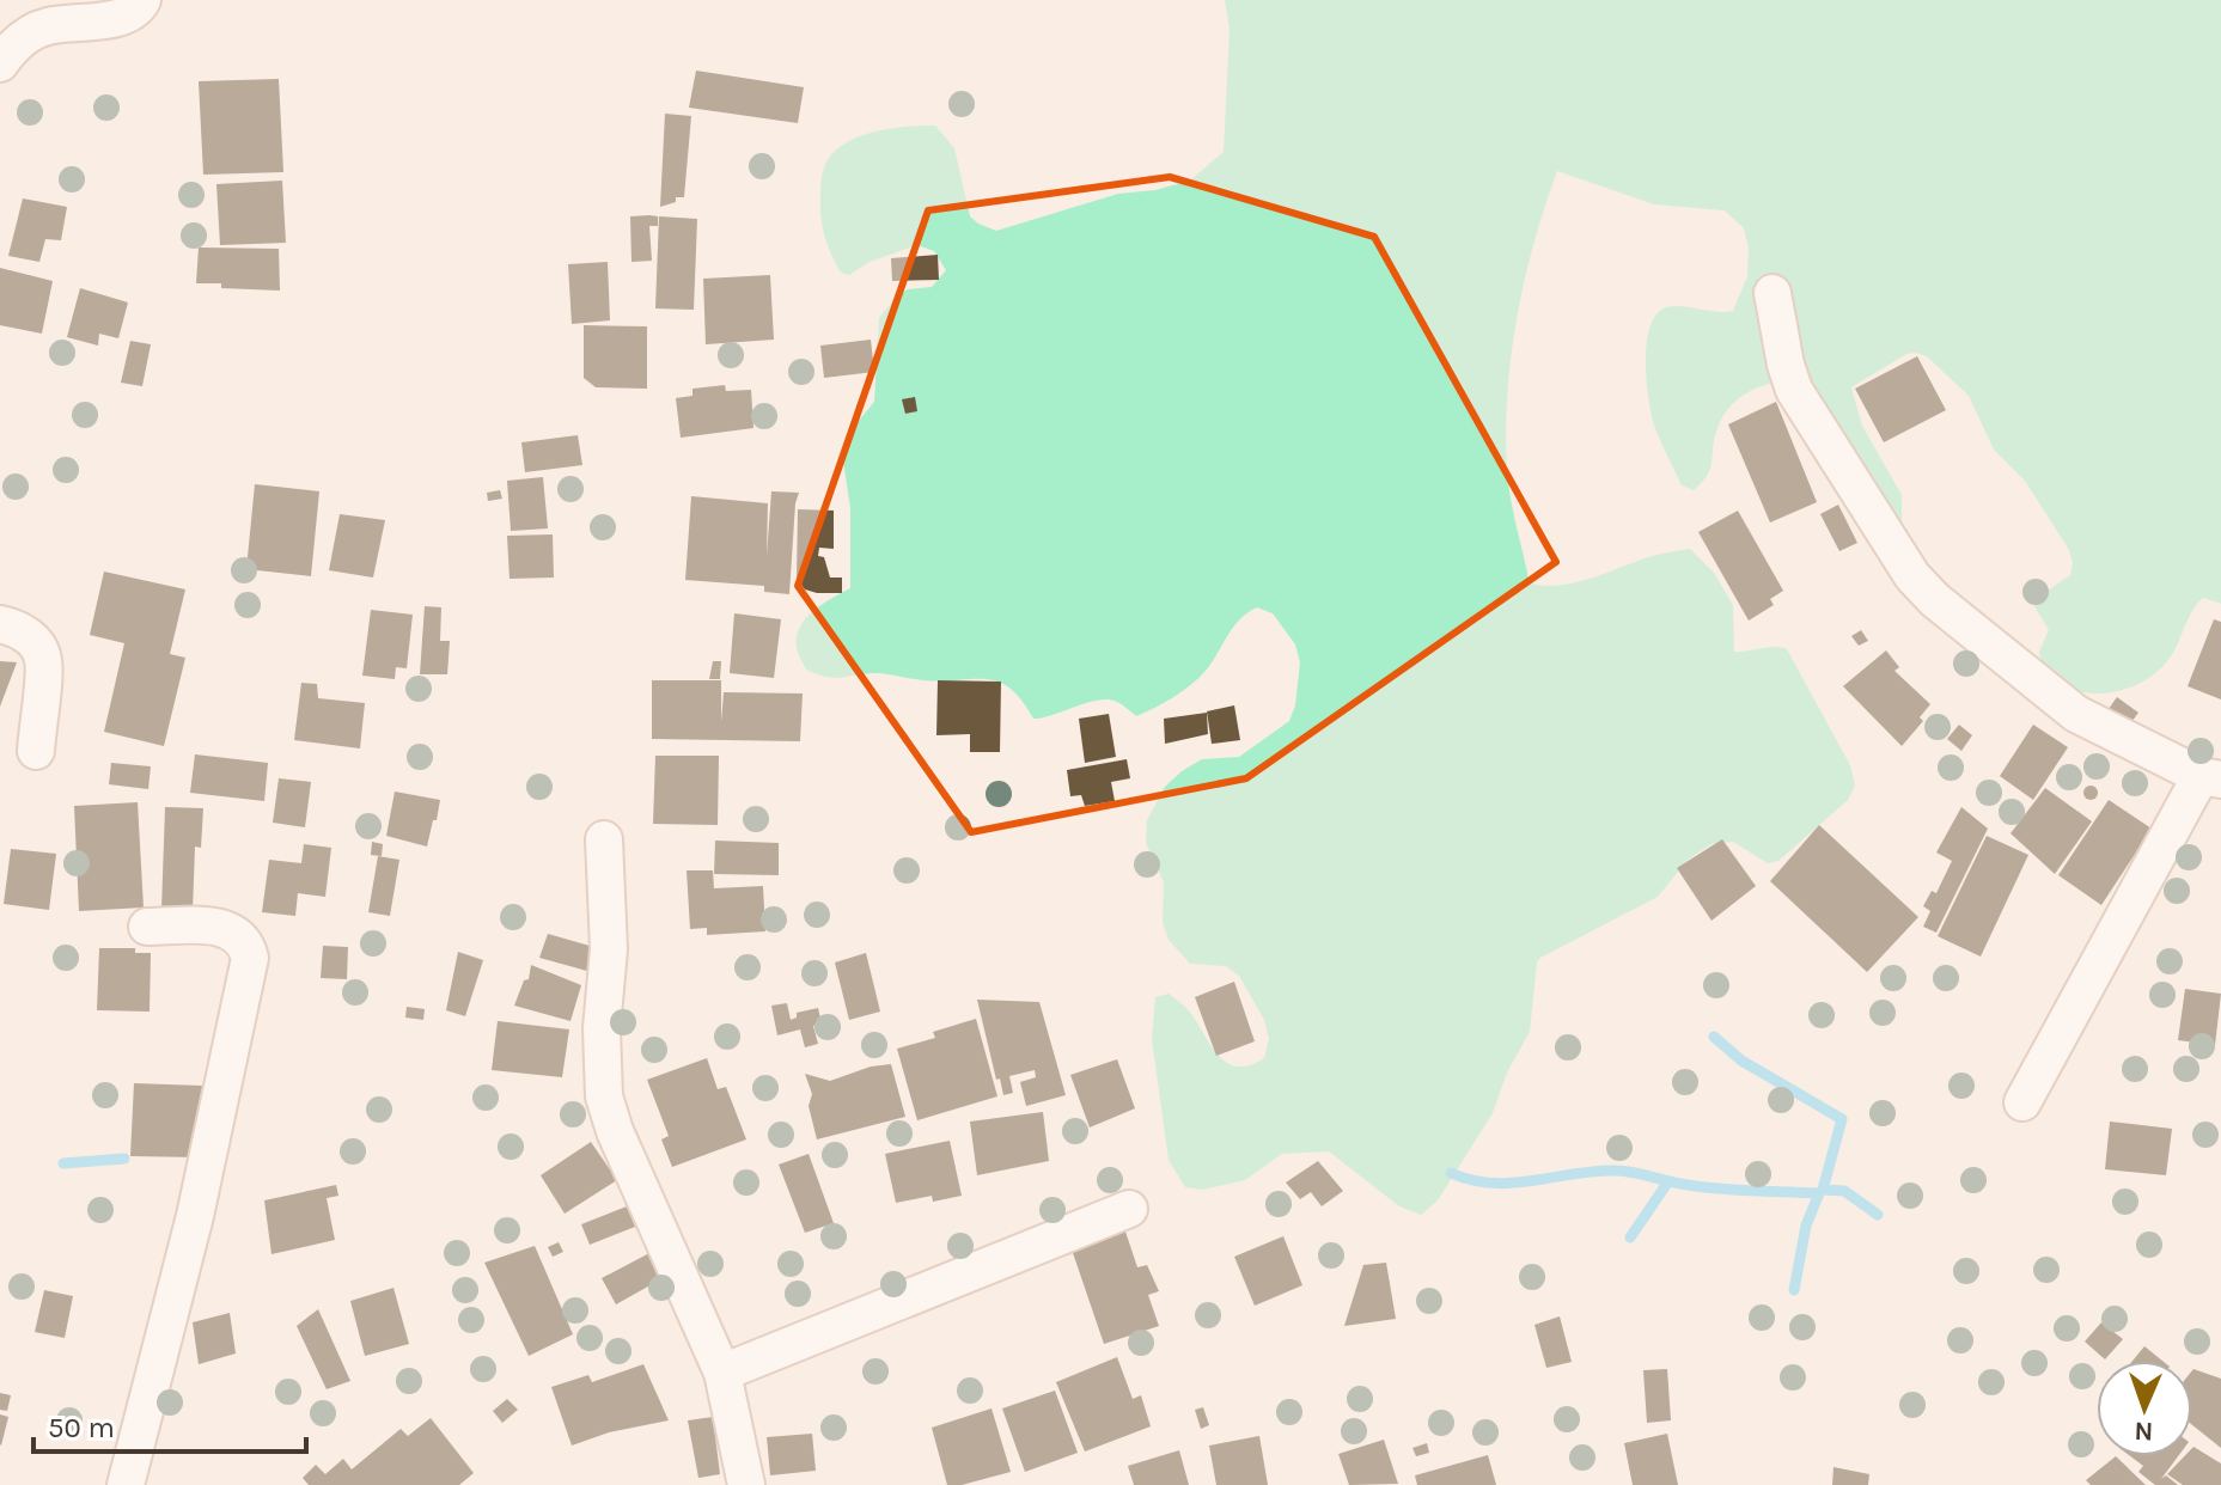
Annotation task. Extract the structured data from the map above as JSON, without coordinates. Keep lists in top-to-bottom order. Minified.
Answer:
{"scale_bar":"50 m","north":"bottom"}
